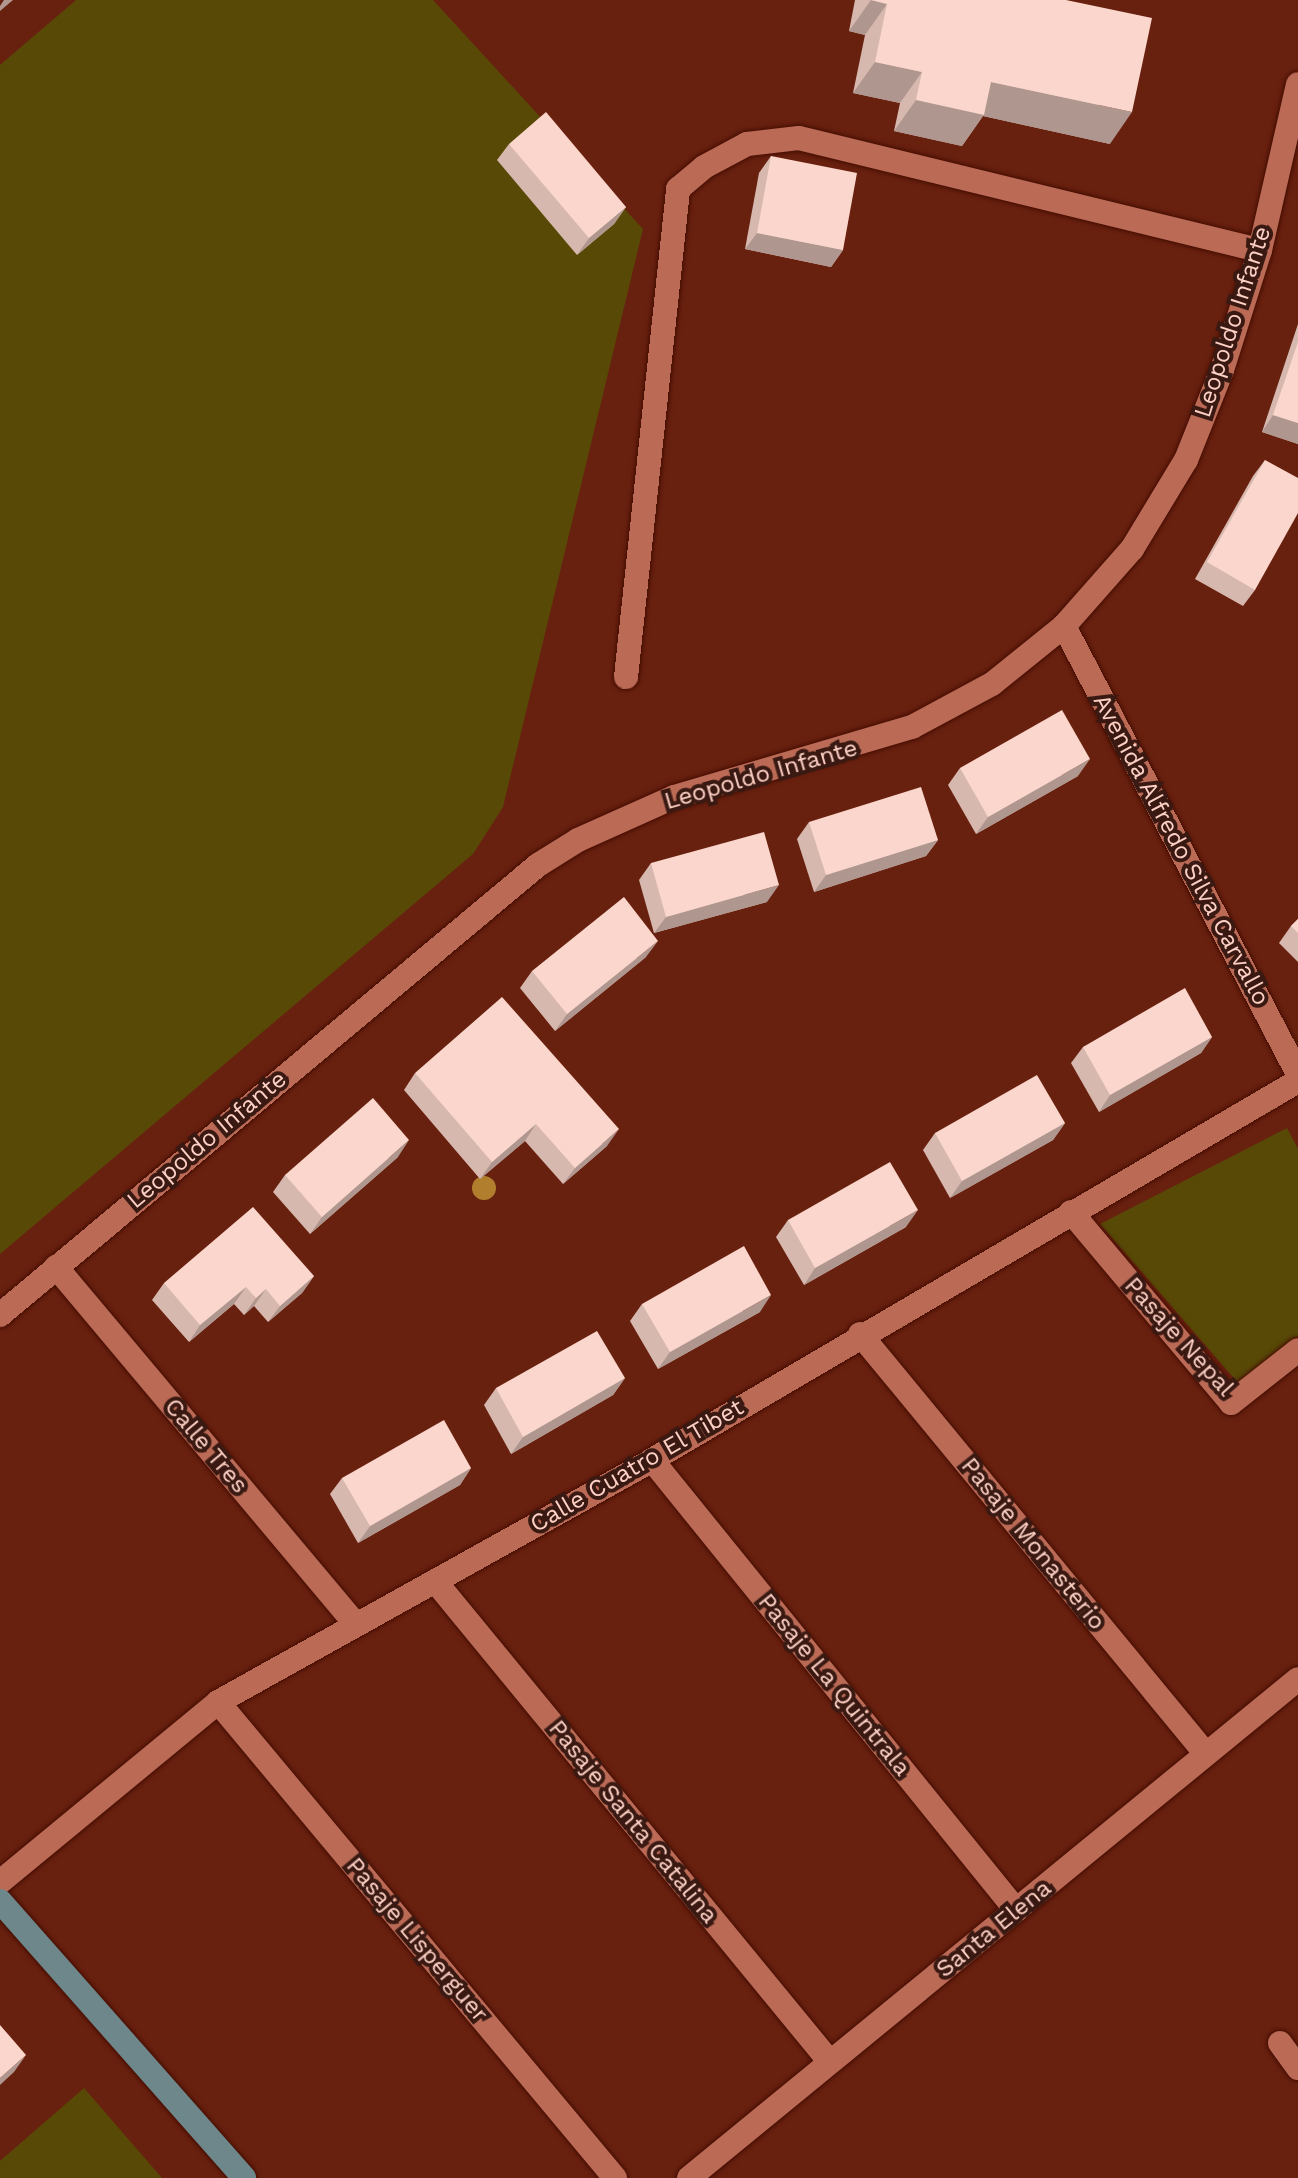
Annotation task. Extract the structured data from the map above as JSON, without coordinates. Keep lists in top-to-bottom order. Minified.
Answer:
{"streets":{"street":["Leopoldo Infante","Avenida Alfredo Silva Carvallo","Pasaje Nepal","Calle Tres","Calle Cuatro El Tibet","Pasaje Monasterio","Pasaje La Quintrala","Pasaje Santa Catalina","Santa Elena","Pasaje Lisperguer"]},"crossings":[["Leopoldo Infante","Avenida Alfredo Silva Carvallo"],["Leopoldo Infante","Calle Tres"],["Pasaje Nepal","Calle Cuatro El Tibet"],["Calle Tres","Calle Cuatro El Tibet"],["Calle Cuatro El Tibet","Pasaje Monasterio"],["Calle Cuatro El Tibet","Pasaje La Quintrala"],["Calle Cuatro El Tibet","Pasaje Santa Catalina"],["Calle Cuatro El Tibet","Pasaje Lisperguer"],["Pasaje Monasterio","Santa Elena"],["Pasaje La Quintrala","Santa Elena"],["Pasaje Santa Catalina","Santa Elena"]]}
